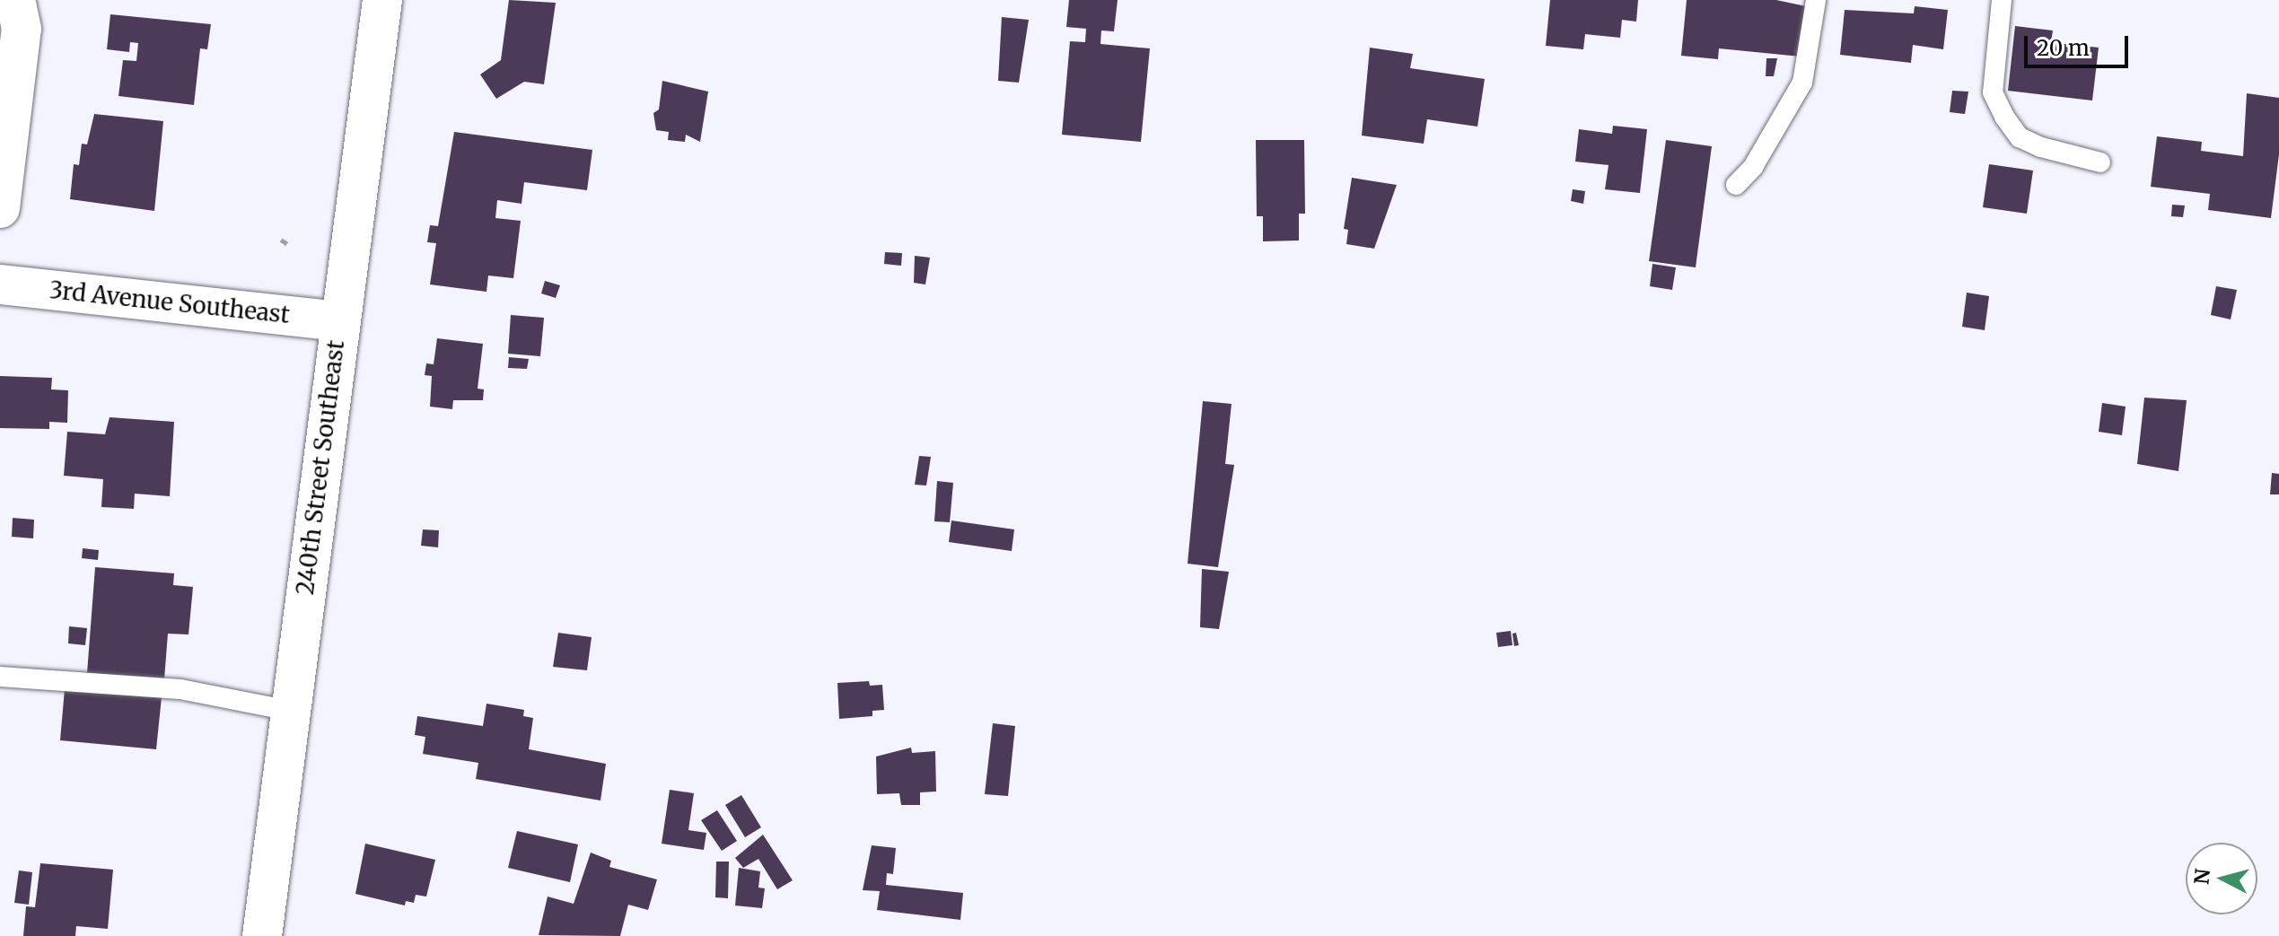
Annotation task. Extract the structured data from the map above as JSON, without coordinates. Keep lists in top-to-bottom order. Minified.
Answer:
{"streets":{"street":["3rd Avenue Southeast","240th Street Southeast"]},"crossings":[["3rd Avenue Southeast","240th Street Southeast"]],"scale_bar":"20 m","north":"left"}
